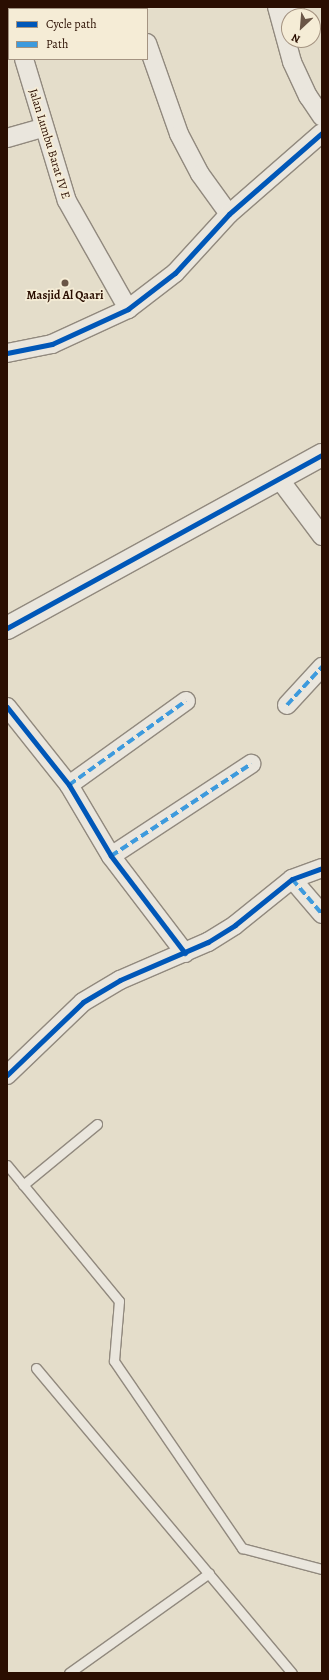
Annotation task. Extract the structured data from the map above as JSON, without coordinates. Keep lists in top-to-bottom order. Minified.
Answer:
{"streets":{"street":["Jalan Lumbu Barat IV E"]},"places":["Masjid Al Qaari"],"legend":["Cycle path","Path"],"north":"bottom left"}
